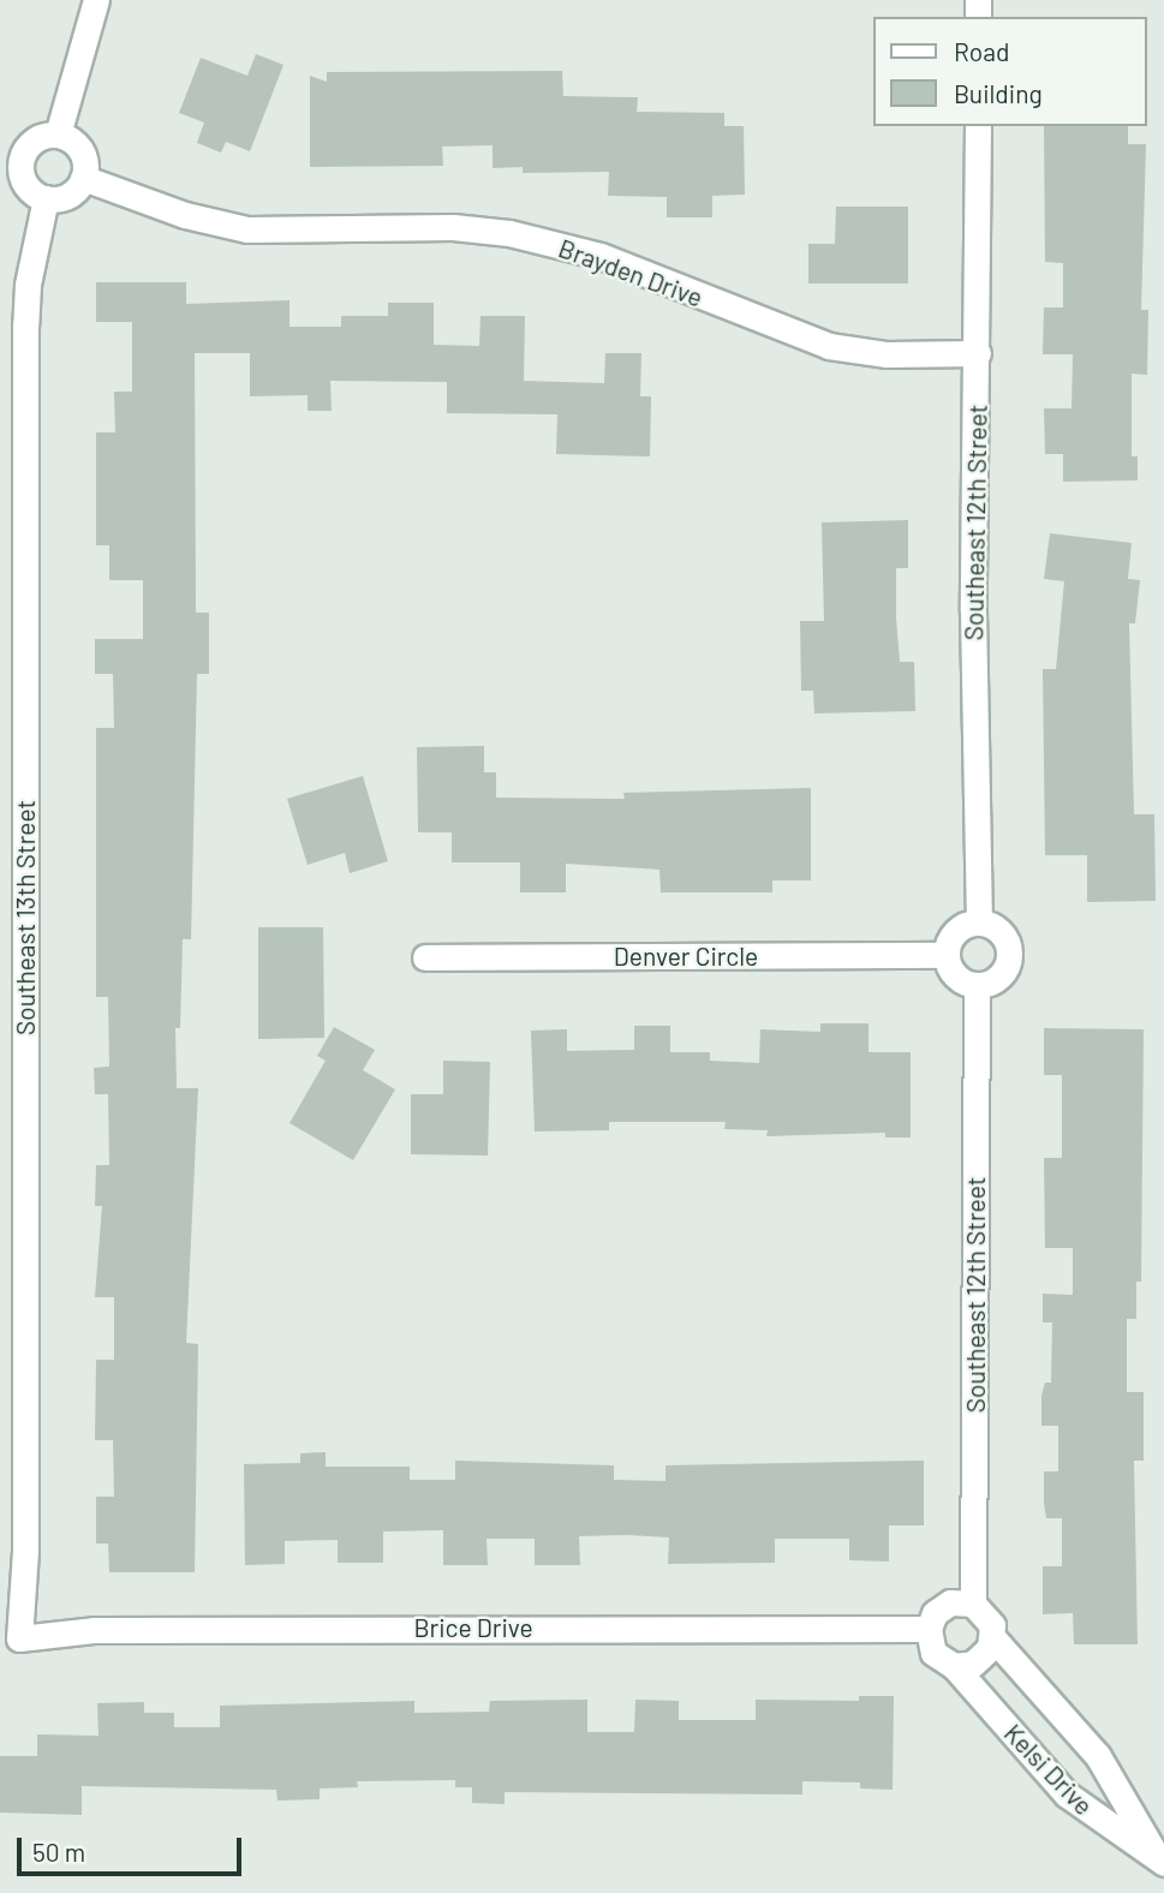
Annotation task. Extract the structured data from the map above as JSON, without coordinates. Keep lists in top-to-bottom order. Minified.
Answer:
{"streets":{"street":["Brayden Drive","Southeast 12th Street","Southeast 13th Street","Denver Circle","Brice Drive","Kelsi Drive"]},"crossings":[["Brayden Drive","Southeast 12th Street"],["Brayden Drive","Southeast 13th Street"],["Southeast 12th Street","Denver Circle"],["Southeast 12th Street","Brice Drive"],["Southeast 12th Street","Kelsi Drive"],["Southeast 13th Street","Brice Drive"],["Brice Drive","Kelsi Drive"]],"legend":["Road","Building"],"scale_bar":"50 m"}
